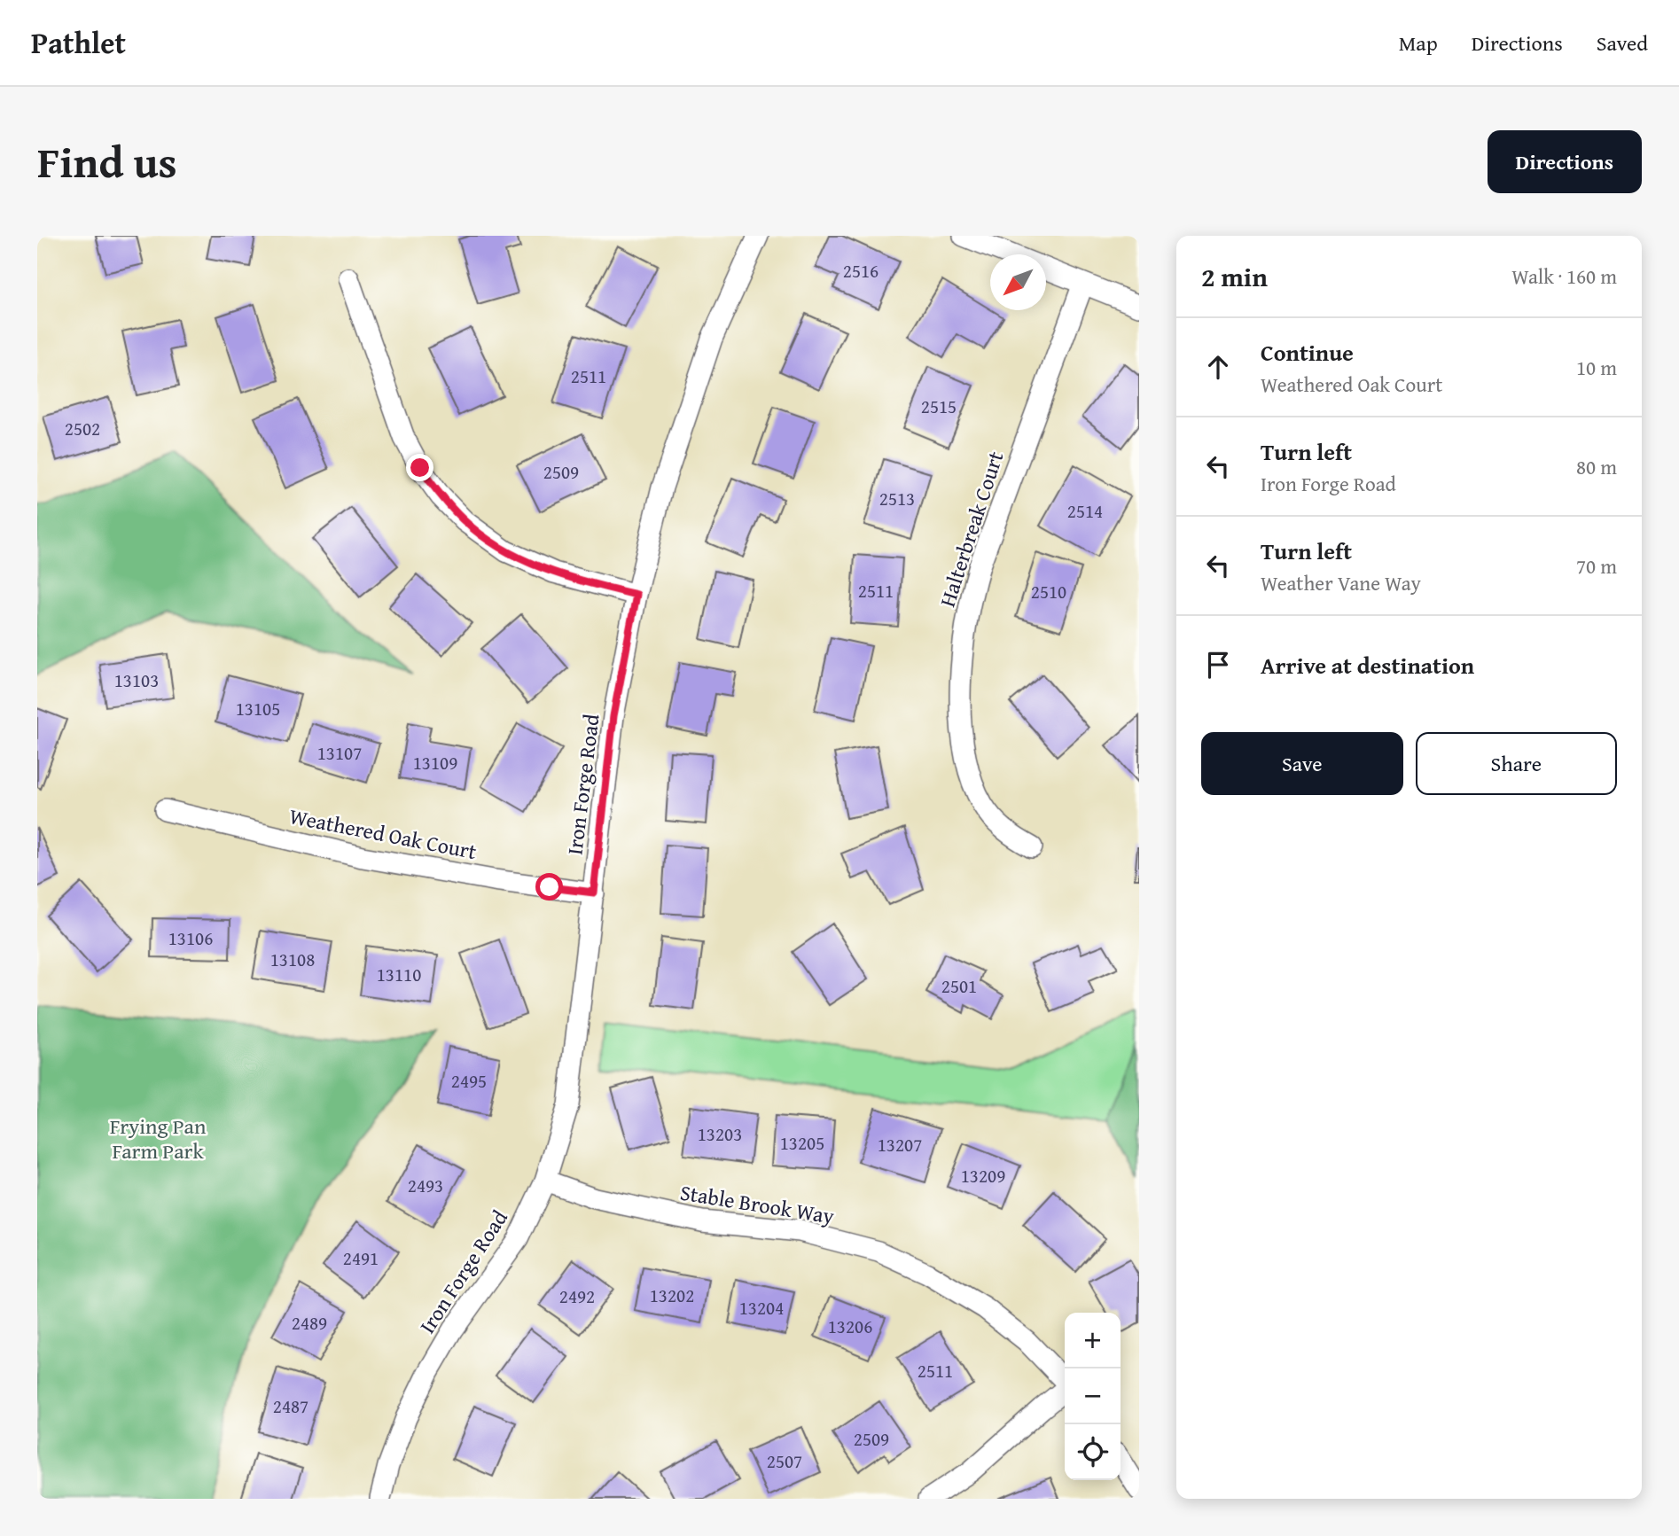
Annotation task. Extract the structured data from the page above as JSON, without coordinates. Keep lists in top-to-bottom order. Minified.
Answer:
{"streets":{"street":["Halterbreak Court","Iron Forge Road","Weathered Oak Court","Stable Brook Way"]},"crossings":[["Iron Forge Road","Weathered Oak Court"],["Iron Forge Road","Stable Brook Way"]],"parks":["Frying Pan Farm Park"],"house_numbers":["2516","2511","2515","2502","2509","2513","2514","2511","2510","13103","13105","13107","13109","13106","13108","13110","2501","2495","13203","13205","13207","13209","2493","2491","13202","2492","13204","2489","13206","2511","2487","2509","2507"],"north":"bottom left","page":{"header":"Pathlet","nav":["Map","Directions","Saved"],"title":"Find us","buttons":["Directions",["Save","Share"]],"heading":["2 min","Walk · 160 m"],"list":[["Continue","Weathered Oak Court","10 m"],["Turn left","Iron Forge Road","80 m"],["Turn left","Weather Vane Way","70 m"],"Arrive at destination"],"map_buttons":["+","−"]}}
